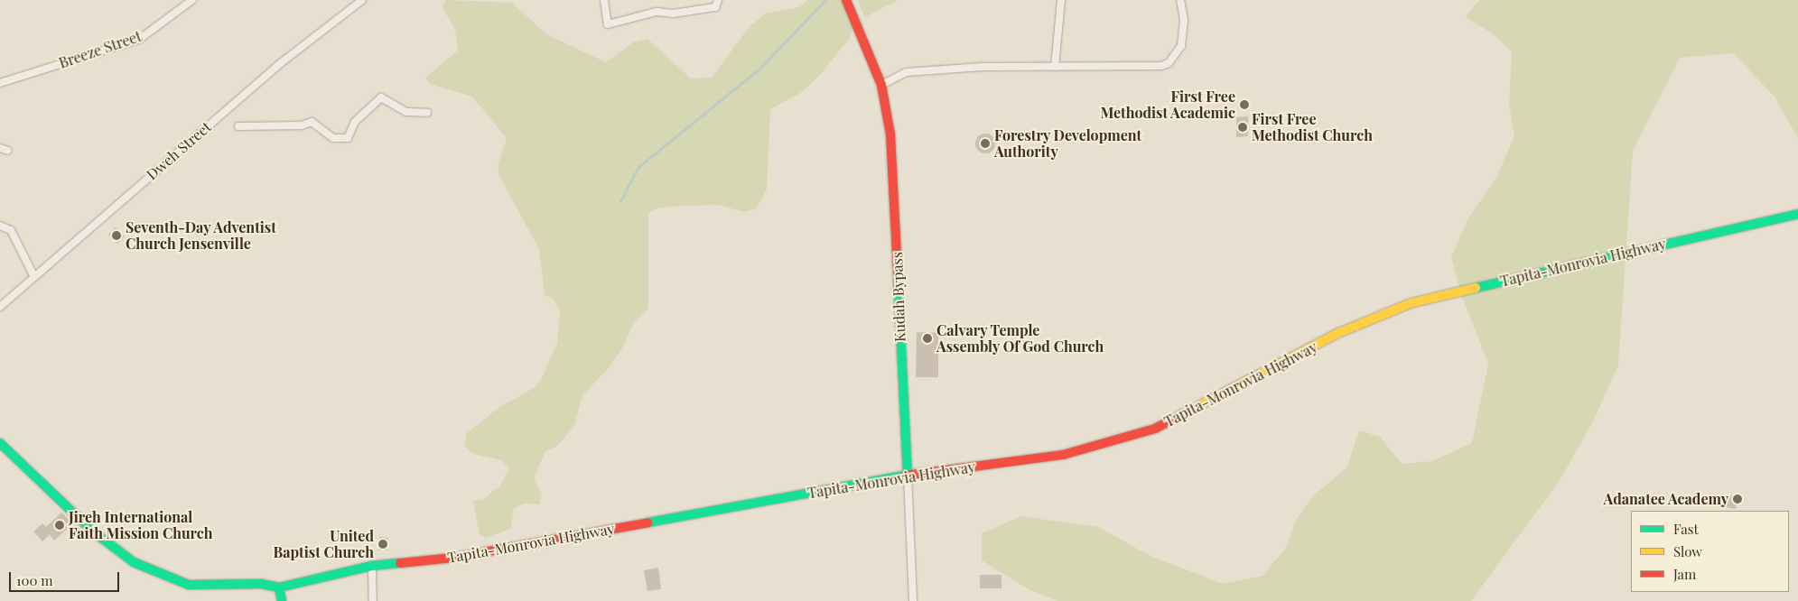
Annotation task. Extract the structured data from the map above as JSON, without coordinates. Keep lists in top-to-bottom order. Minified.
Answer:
{"streets":{"main road":["Tapita-Monrovia Highway","Kudah Bypass"],"street":["Breeze Street","Dweh Street"]},"crossings":[["Tapita-Monrovia Highway","Kudah Bypass"]],"places":["First Free Methodist Academic","First Free Methodist Church","Forestry Development Authority","Seventh-Day Adventist Church Jensenville","Calvary Temple Assembly Of God Church","Adanatee Academy","Jireh International Faith Mission Church","United Baptist Church"],"legend":["Fast","Slow","Jam"],"scale_bar":"100 m"}
